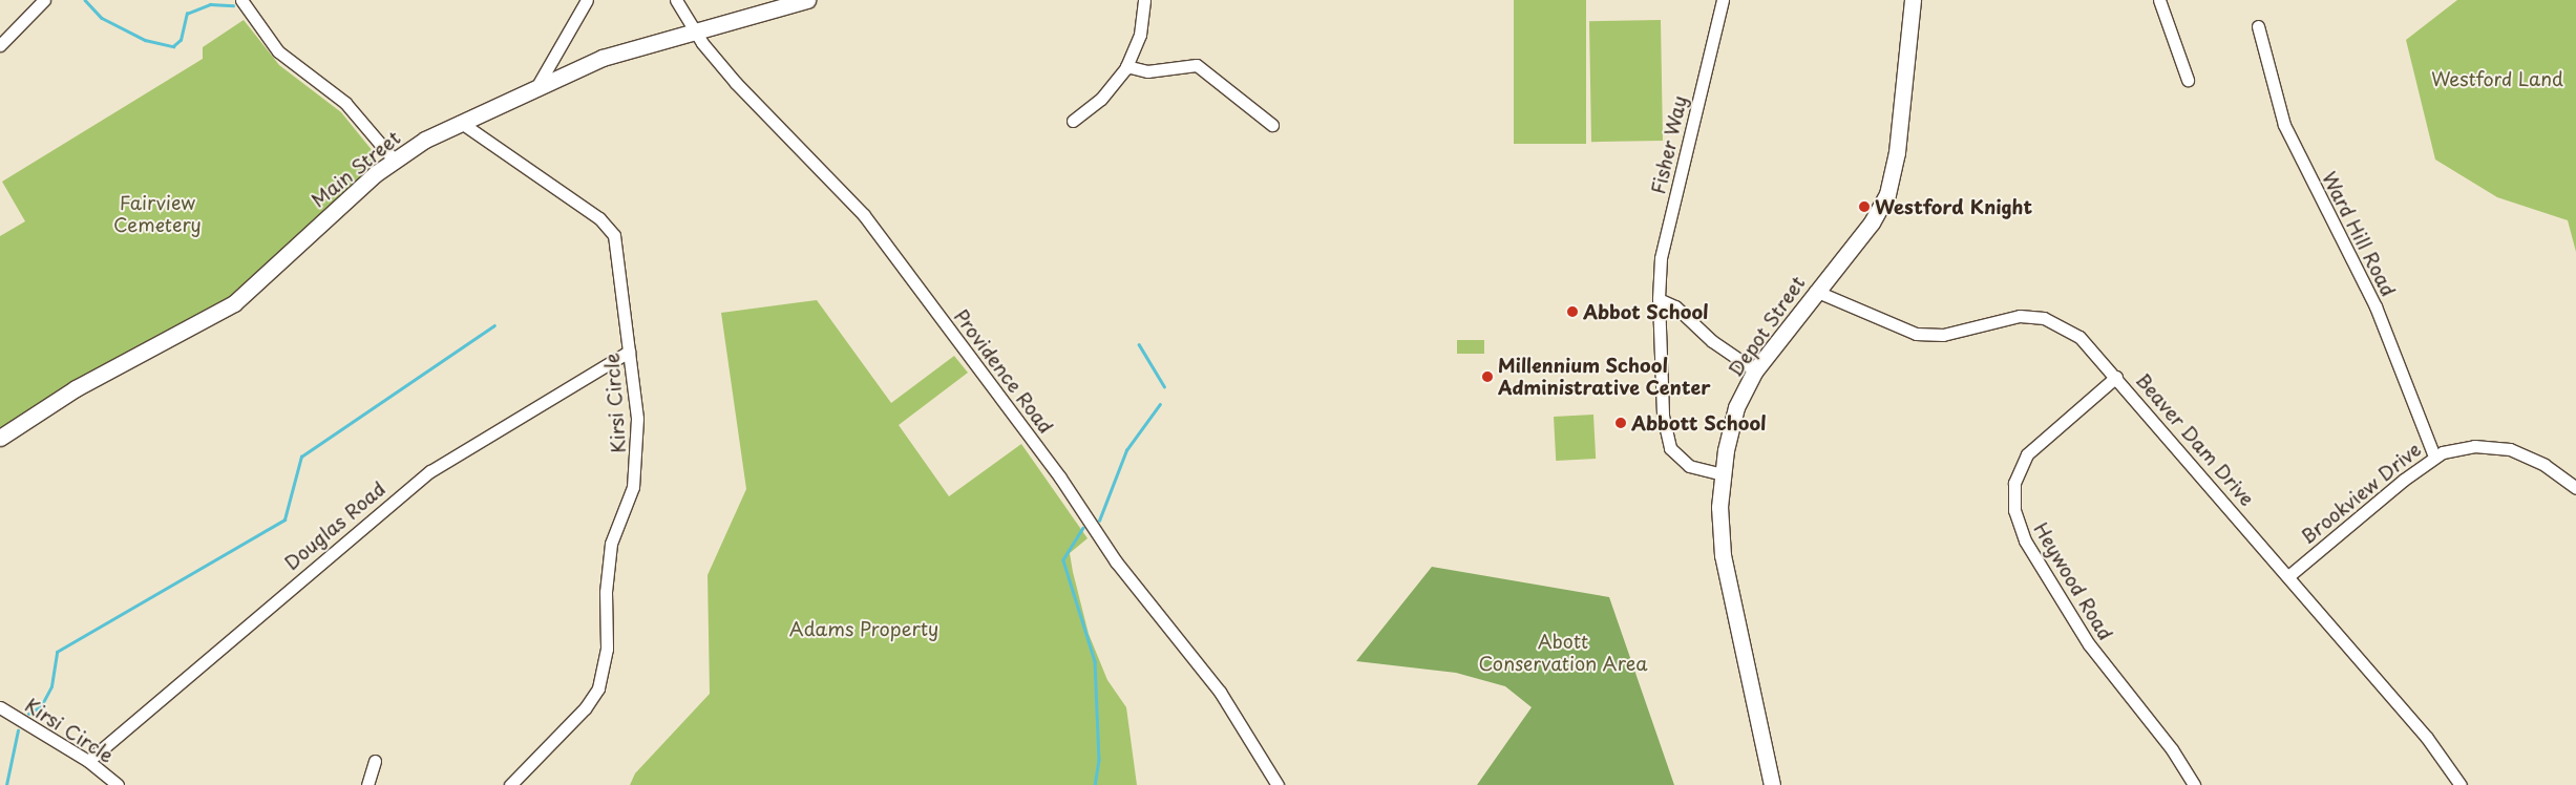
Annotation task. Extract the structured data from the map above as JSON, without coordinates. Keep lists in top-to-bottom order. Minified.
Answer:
{"streets":{"main road":["Main Street","Depot Street"],"street":["Fisher Way","Ward Hill Road","Providence Road","Kirsi Circle","Beaver Dam Drive","Brookview Drive","Douglas Road","Heywood Road"]},"crossings":[["Fisher Way","Depot Street"],["Main Street","Providence Road"],["Main Street","Kirsi Circle"],["Ward Hill Road","Brookview Drive"],["Depot Street","Beaver Dam Drive"],["Kirsi Circle","Douglas Road"],["Beaver Dam Drive","Brookview Drive"],["Beaver Dam Drive","Heywood Road"]],"parks":["Westford Land","Fairview Cemetery","Adams Property","Abott Conservation Area"],"places":["Westford Knight","Abbot School","Millennium School Administrative Center","Abbott School"]}
